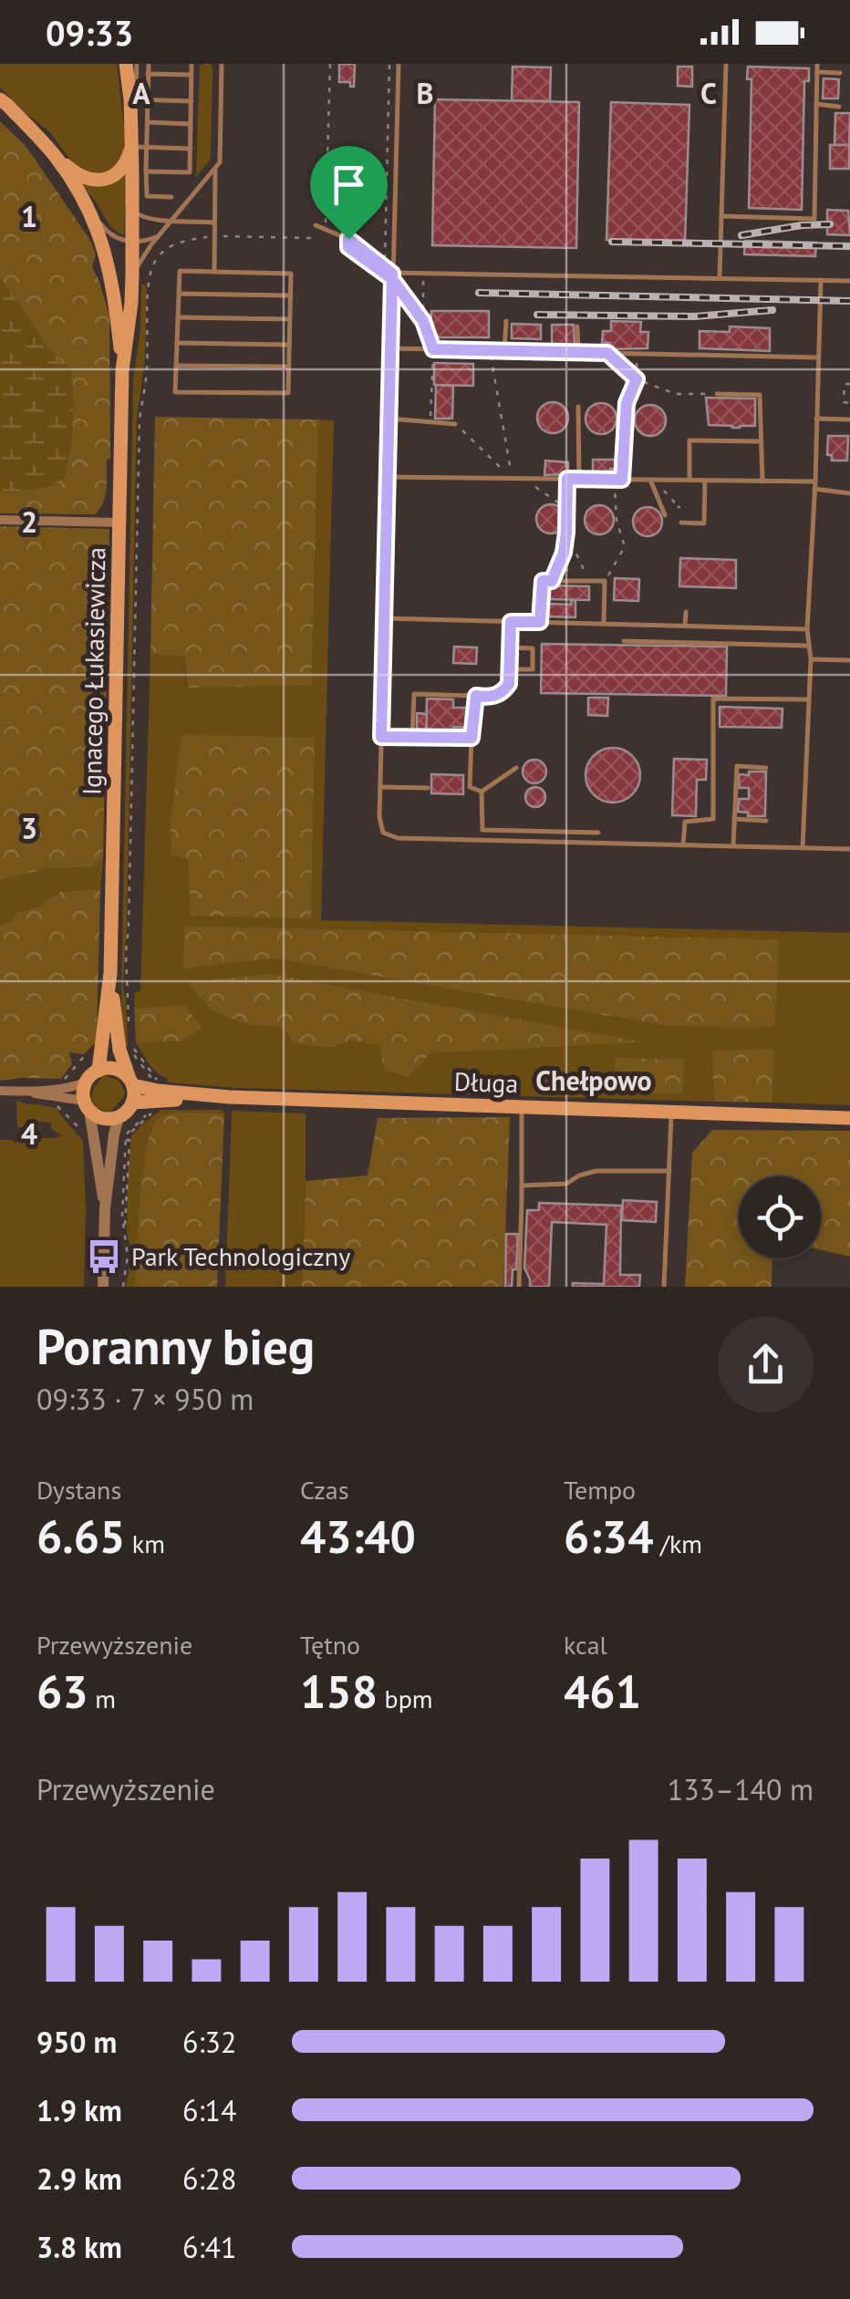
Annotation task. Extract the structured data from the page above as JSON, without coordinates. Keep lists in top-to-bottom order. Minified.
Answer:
{"streets":{"main road":["Ignacego Łukasiewicza","Długa"]},"crossings":[["Ignacego Łukasiewicza","Długa"]],"districts":["Chełpowo"],"places":{"bus stop":["Park Technologiczny"]},"page":{"status":"09:33","heading":["Poranny bieg","09:33 · 7 × 950 m"],"stats":[["Dystans","6.65 km"],["Czas","43:40"],["Tempo","6:34 /km"],["Przewyższenie","63 m"],["Tętno","158 bpm"],["kcal","461"]],"chart":["Przewyższenie","133–140 m"],"list":[{"name":"950 m","note":"6:32"},{"name":"1.9 km","note":"6:14"},{"name":"2.9 km","note":"6:28"},{"name":"3.8 km","note":"6:41"}]},"grid":{"columns":["A","B","C"],"rows":["1","2","3","4"]}}
